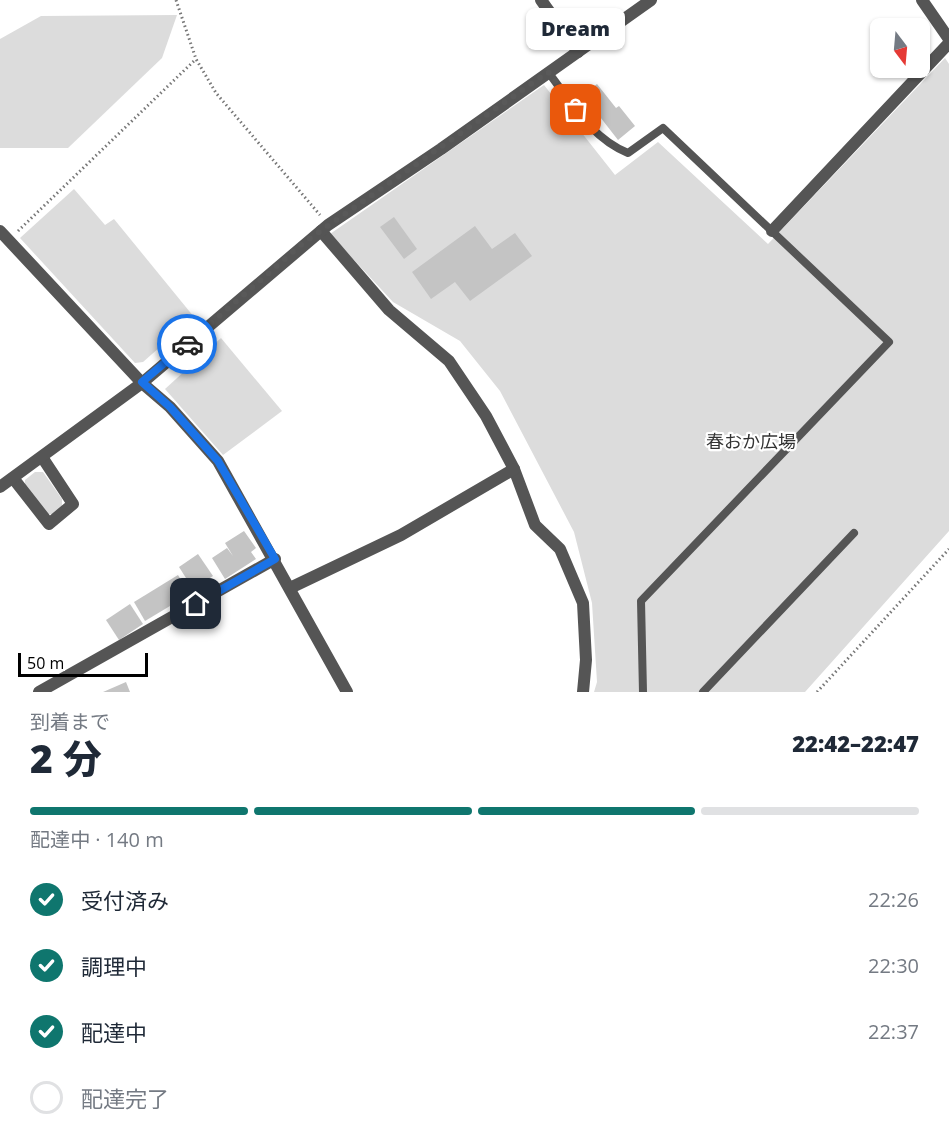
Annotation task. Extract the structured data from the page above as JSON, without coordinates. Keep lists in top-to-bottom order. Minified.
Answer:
{"parks":["春おか広場"],"places":["Dream"],"scale_bar":"50 m","north":"bottom","page":{"bubble":"Dream","scale":"50 m","heading":["2 分","到着まで","22:42–22:47"],"bar":"配達中 · 140 m","list":[["受付済み","22:26"],["調理中","22:30"],["配達中","22:37"],"配達完了"]}}
